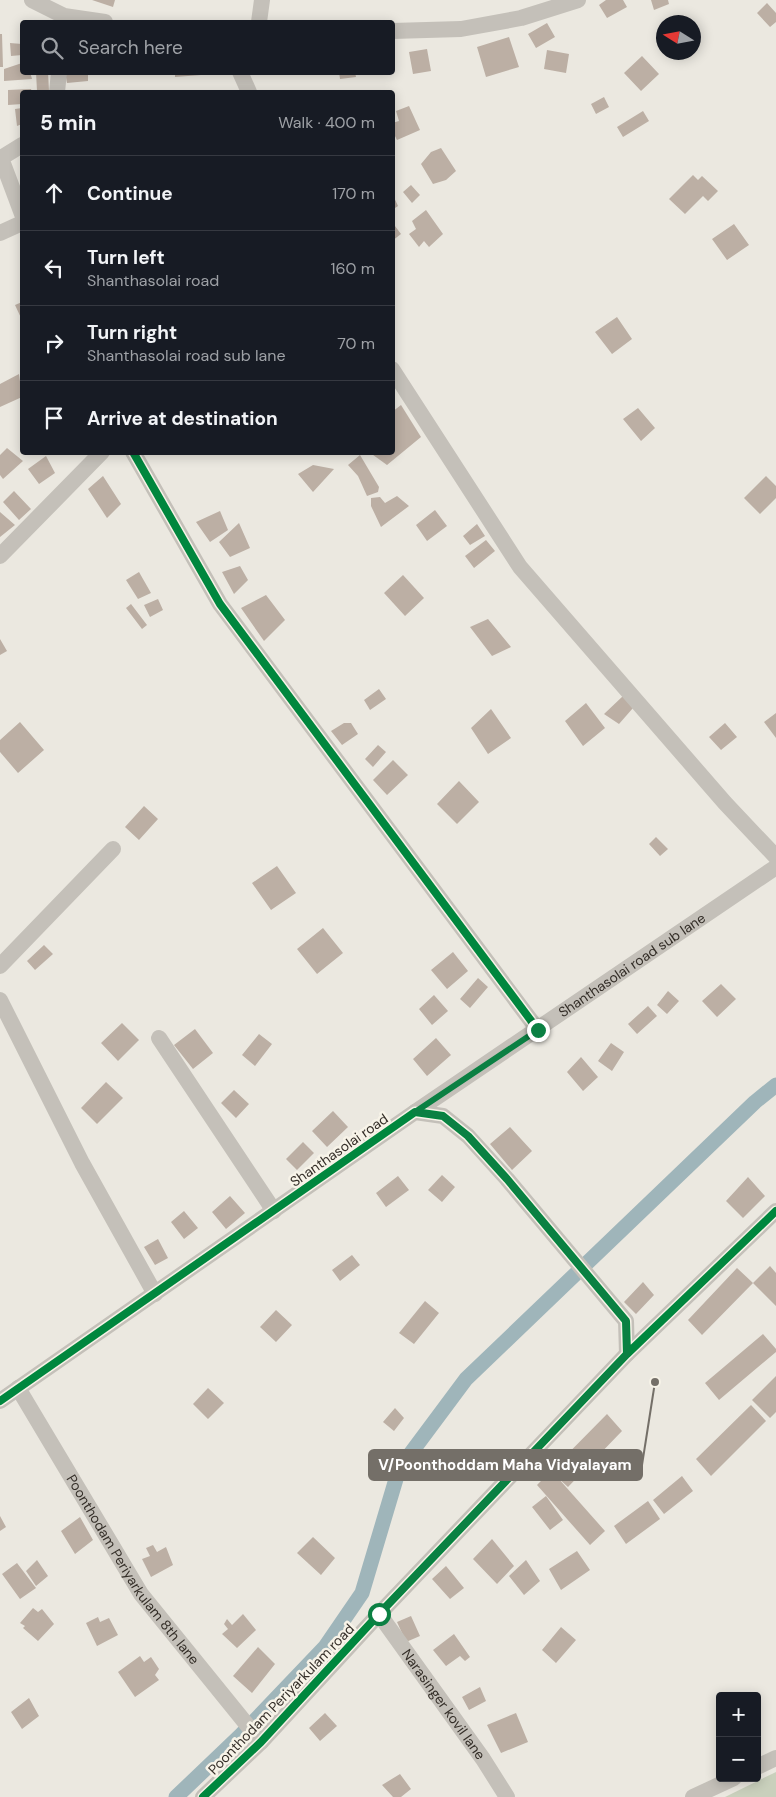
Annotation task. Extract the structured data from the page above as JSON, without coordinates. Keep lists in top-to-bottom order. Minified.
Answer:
{"streets":{"street":["Shanthasolai road sub lane","Shanthasolai road","Poonthodam Periyarkulam 8th lane","Poonthodam Periyarkulam road","Narasinger kovil lane"]},"crossings":[["Shanthasolai road sub lane","Shanthasolai road"],["Shanthasolai road","Poonthodam Periyarkulam 8th lane"],["Poonthodam Periyarkulam 8th lane","Poonthodam Periyarkulam road"],["Poonthodam Periyarkulam road","Narasinger kovil lane"]],"places":["V/Poonthoddam Maha Vidyalayam"],"north":"left","page":{"search":"Search here","heading":["5 min","Walk · 400 m"],"list":[["Continue","170 m"],["Turn left","Shanthasolai road","160 m"],["Turn right","Shanthasolai road sub lane","70 m"],"Arrive at destination"],"map_buttons":["+","−"]}}
